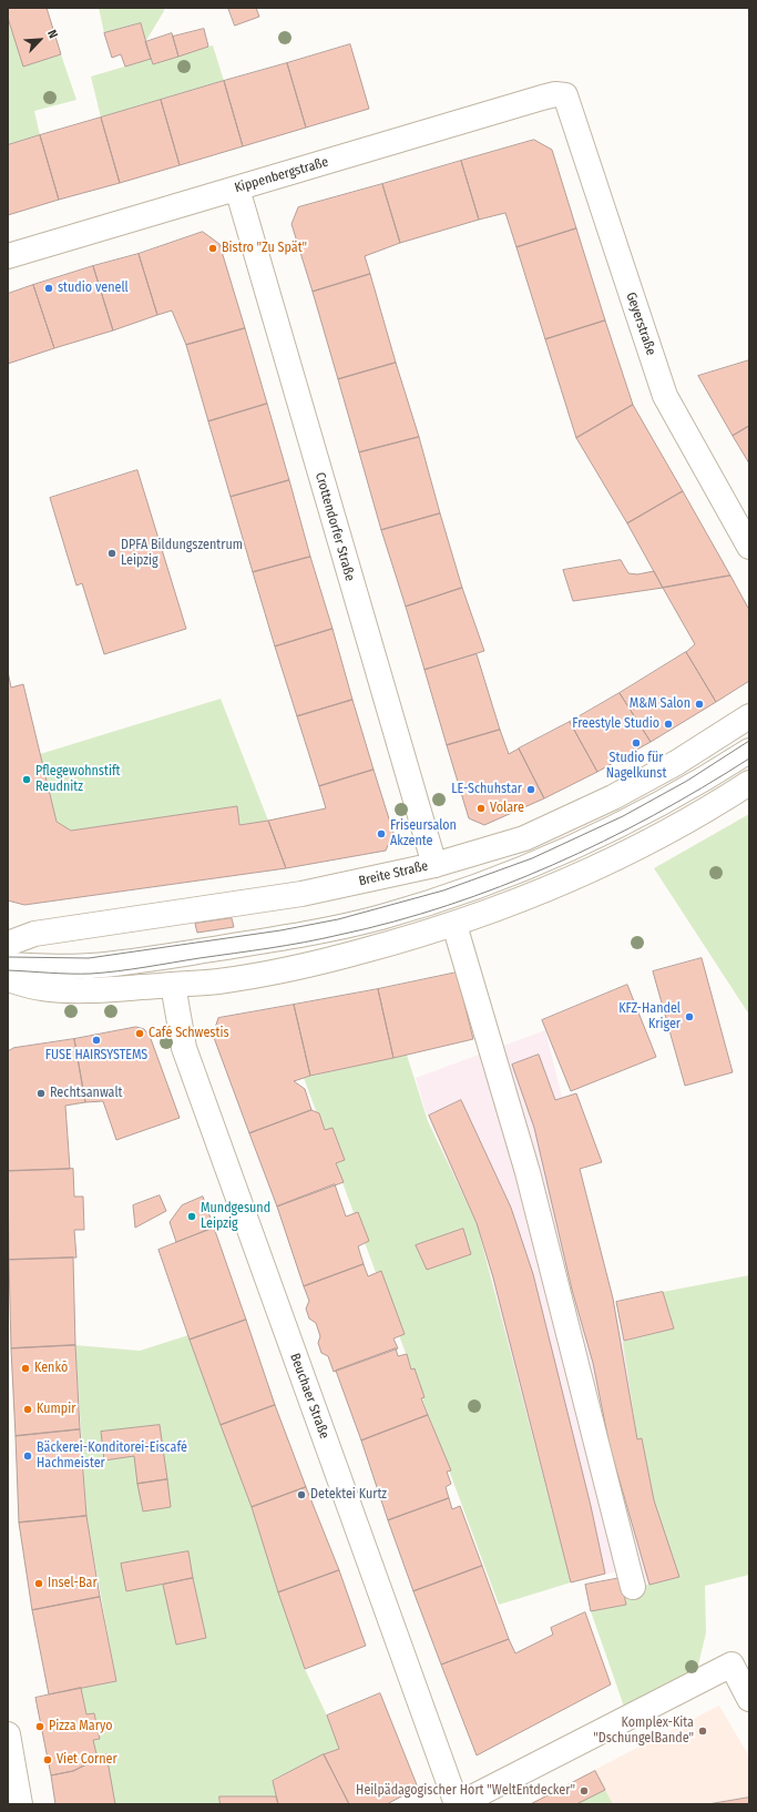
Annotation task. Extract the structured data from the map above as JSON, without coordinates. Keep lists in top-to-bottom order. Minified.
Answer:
{"streets":{"street":["Kippenbergstraße","Geyerstraße","Crottendorfer Straße","Breite Straße","Beuchaer Straße"]},"crossings":[["Kippenbergstraße","Geyerstraße"],["Kippenbergstraße","Crottendorfer Straße"],["Crottendorfer Straße","Breite Straße"]],"places":["Bistro \"Zu Spät\"","studio venell","DPFA Bildungszentrum Leipzig","M&M Salon","Freestyle Studio","Studio für Nagelkunst","Pflegewohnstift Reudnitz","LE-Schuhstar","Volare","Friseursalon Akzente","KFZ-Handel Kriger","Café Schwestis","FUSE HAIRSYSTEMS","Rechtsanwalt","Mundgesund Leipzig","Kenkō","Kumpir","Bäckerei-Konditorei-Eiscafé Hachmeister","Detektei Kurtz","Insel-Bar","Pizza Maryo","Komplex-Kita \"DschungelBande\"","Viet Corner","Heilpädagogischer Hort \"WeltEntdecker\""],"north":"top right"}
